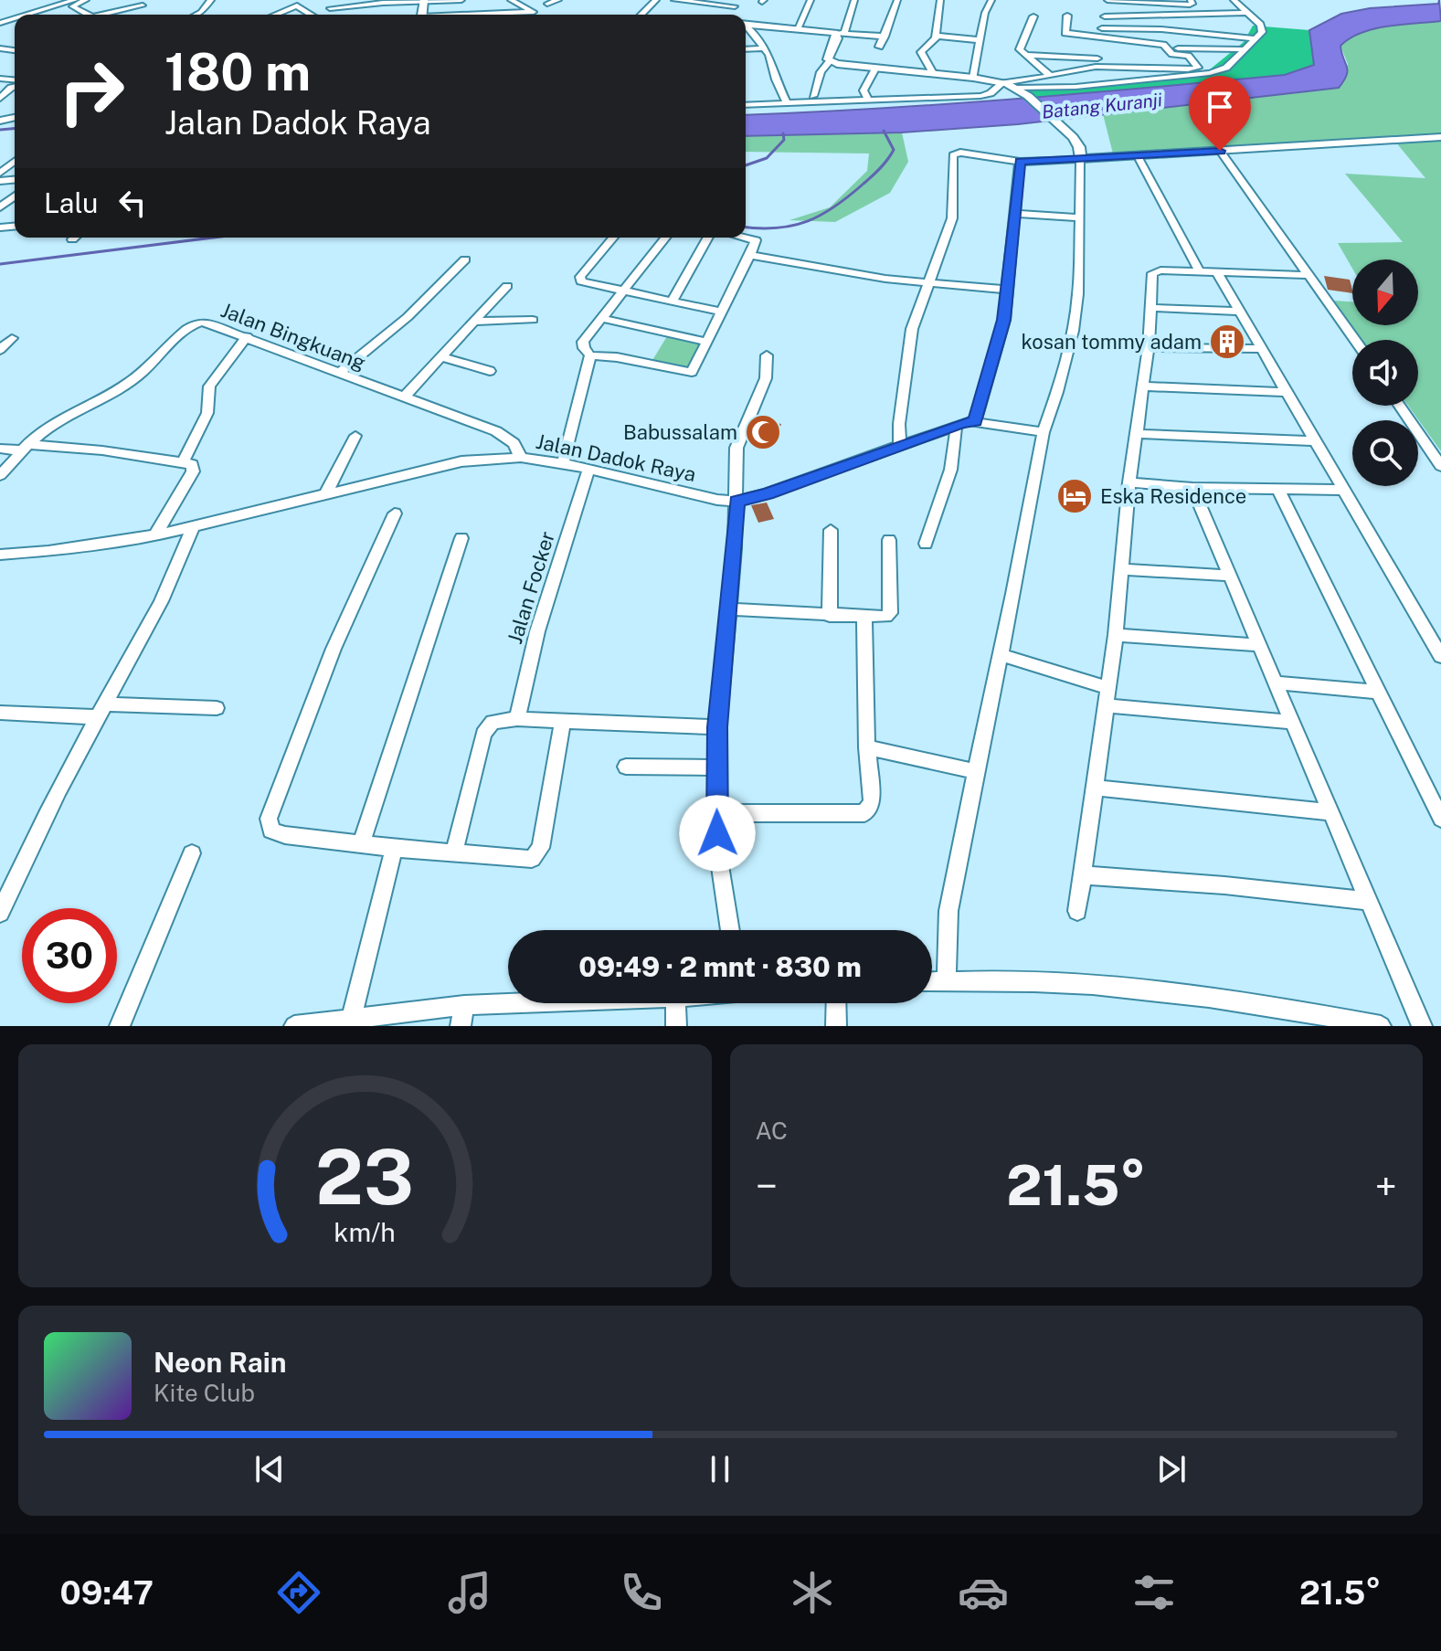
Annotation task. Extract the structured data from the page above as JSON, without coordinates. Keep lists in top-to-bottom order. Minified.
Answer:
{"streets":{"street":["Jalan Bingkuang","Jalan Dadok Raya","Jalan Focker"]},"crossings":[["Jalan Bingkuang","Jalan Dadok Raya"],["Jalan Dadok Raya","Jalan Focker"]],"water":["Batang Kuranji"],"places":{"building":["kosan tommy adam"],"mosque":["Babussalam"],"hotel":["Eska Residence"]},"north":"bottom","page":{"turn":["180 m","Jalan Dadok Raya"],"then":"Lalu","limit":"30","trip":"09:49 · 2 mnt · 830 m","tile":"AC","heat":["−","21.5°","+"],"song":["Neon Rain","Kite Club"],"tabs":["09:47","21.5°"],"gauge":["23","km/h"]}}
